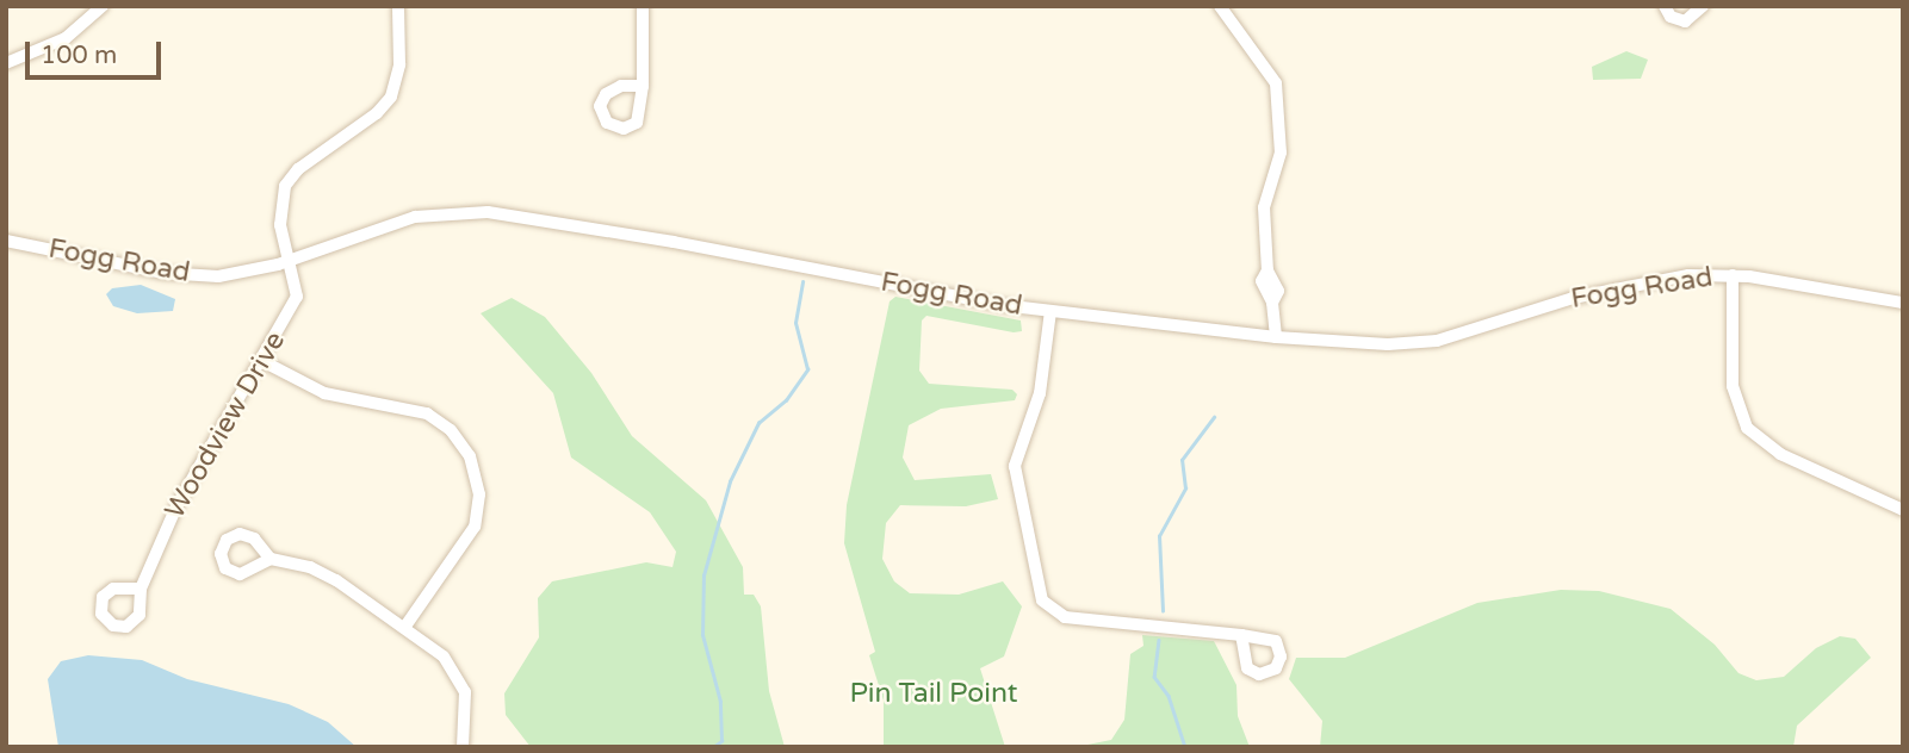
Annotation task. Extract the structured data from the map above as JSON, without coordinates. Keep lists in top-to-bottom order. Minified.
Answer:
{"streets":{"street":["Fogg Road","Woodview Drive"]},"crossings":[["Fogg Road","Woodview Drive"]],"parks":["Pin Tail Point"],"scale_bar":"100 m"}
